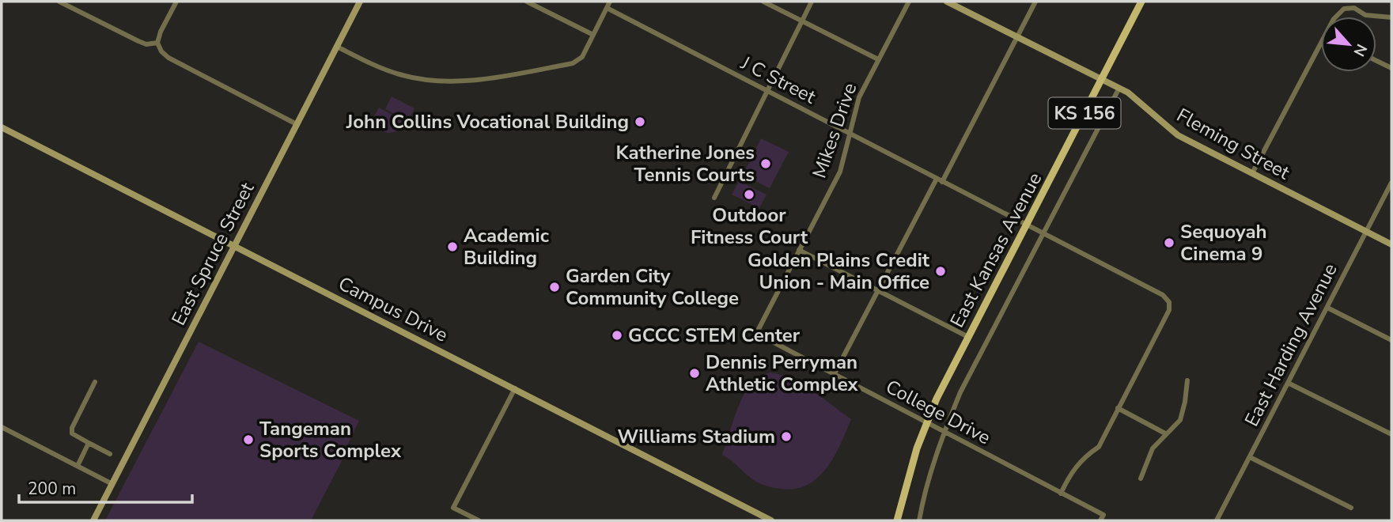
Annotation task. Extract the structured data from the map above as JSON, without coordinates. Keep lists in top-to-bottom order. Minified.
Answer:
{"streets":{"main road":["KS 156","East Kansas Avenue"],"street":["J C Street","Mikes Drive","Fleming Street","East Spruce Street","Campus Drive","East Harding Avenue","College Drive"]},"crossings":[["J C Street","Mikes Drive"],["Mikes Drive","College Drive"],["Fleming Street","East Kansas Avenue"],["Fleming Street","East Harding Avenue"],["East Kansas Avenue","College Drive"],["East Spruce Street","Campus Drive"]],"places":["John Collins Vocational Building","Katherine Jones Tennis Courts","Outdoor Fitness Court","Sequoyah Cinema 9","Academic Building","Golden Plains Credit Union - Main Office","Garden City Community College","GCCC STEM Center","Dennis Perryman Athletic Complex","Williams Stadium","Tangeman Sports Complex"],"scale_bar":"200 m","north":"bottom right"}
